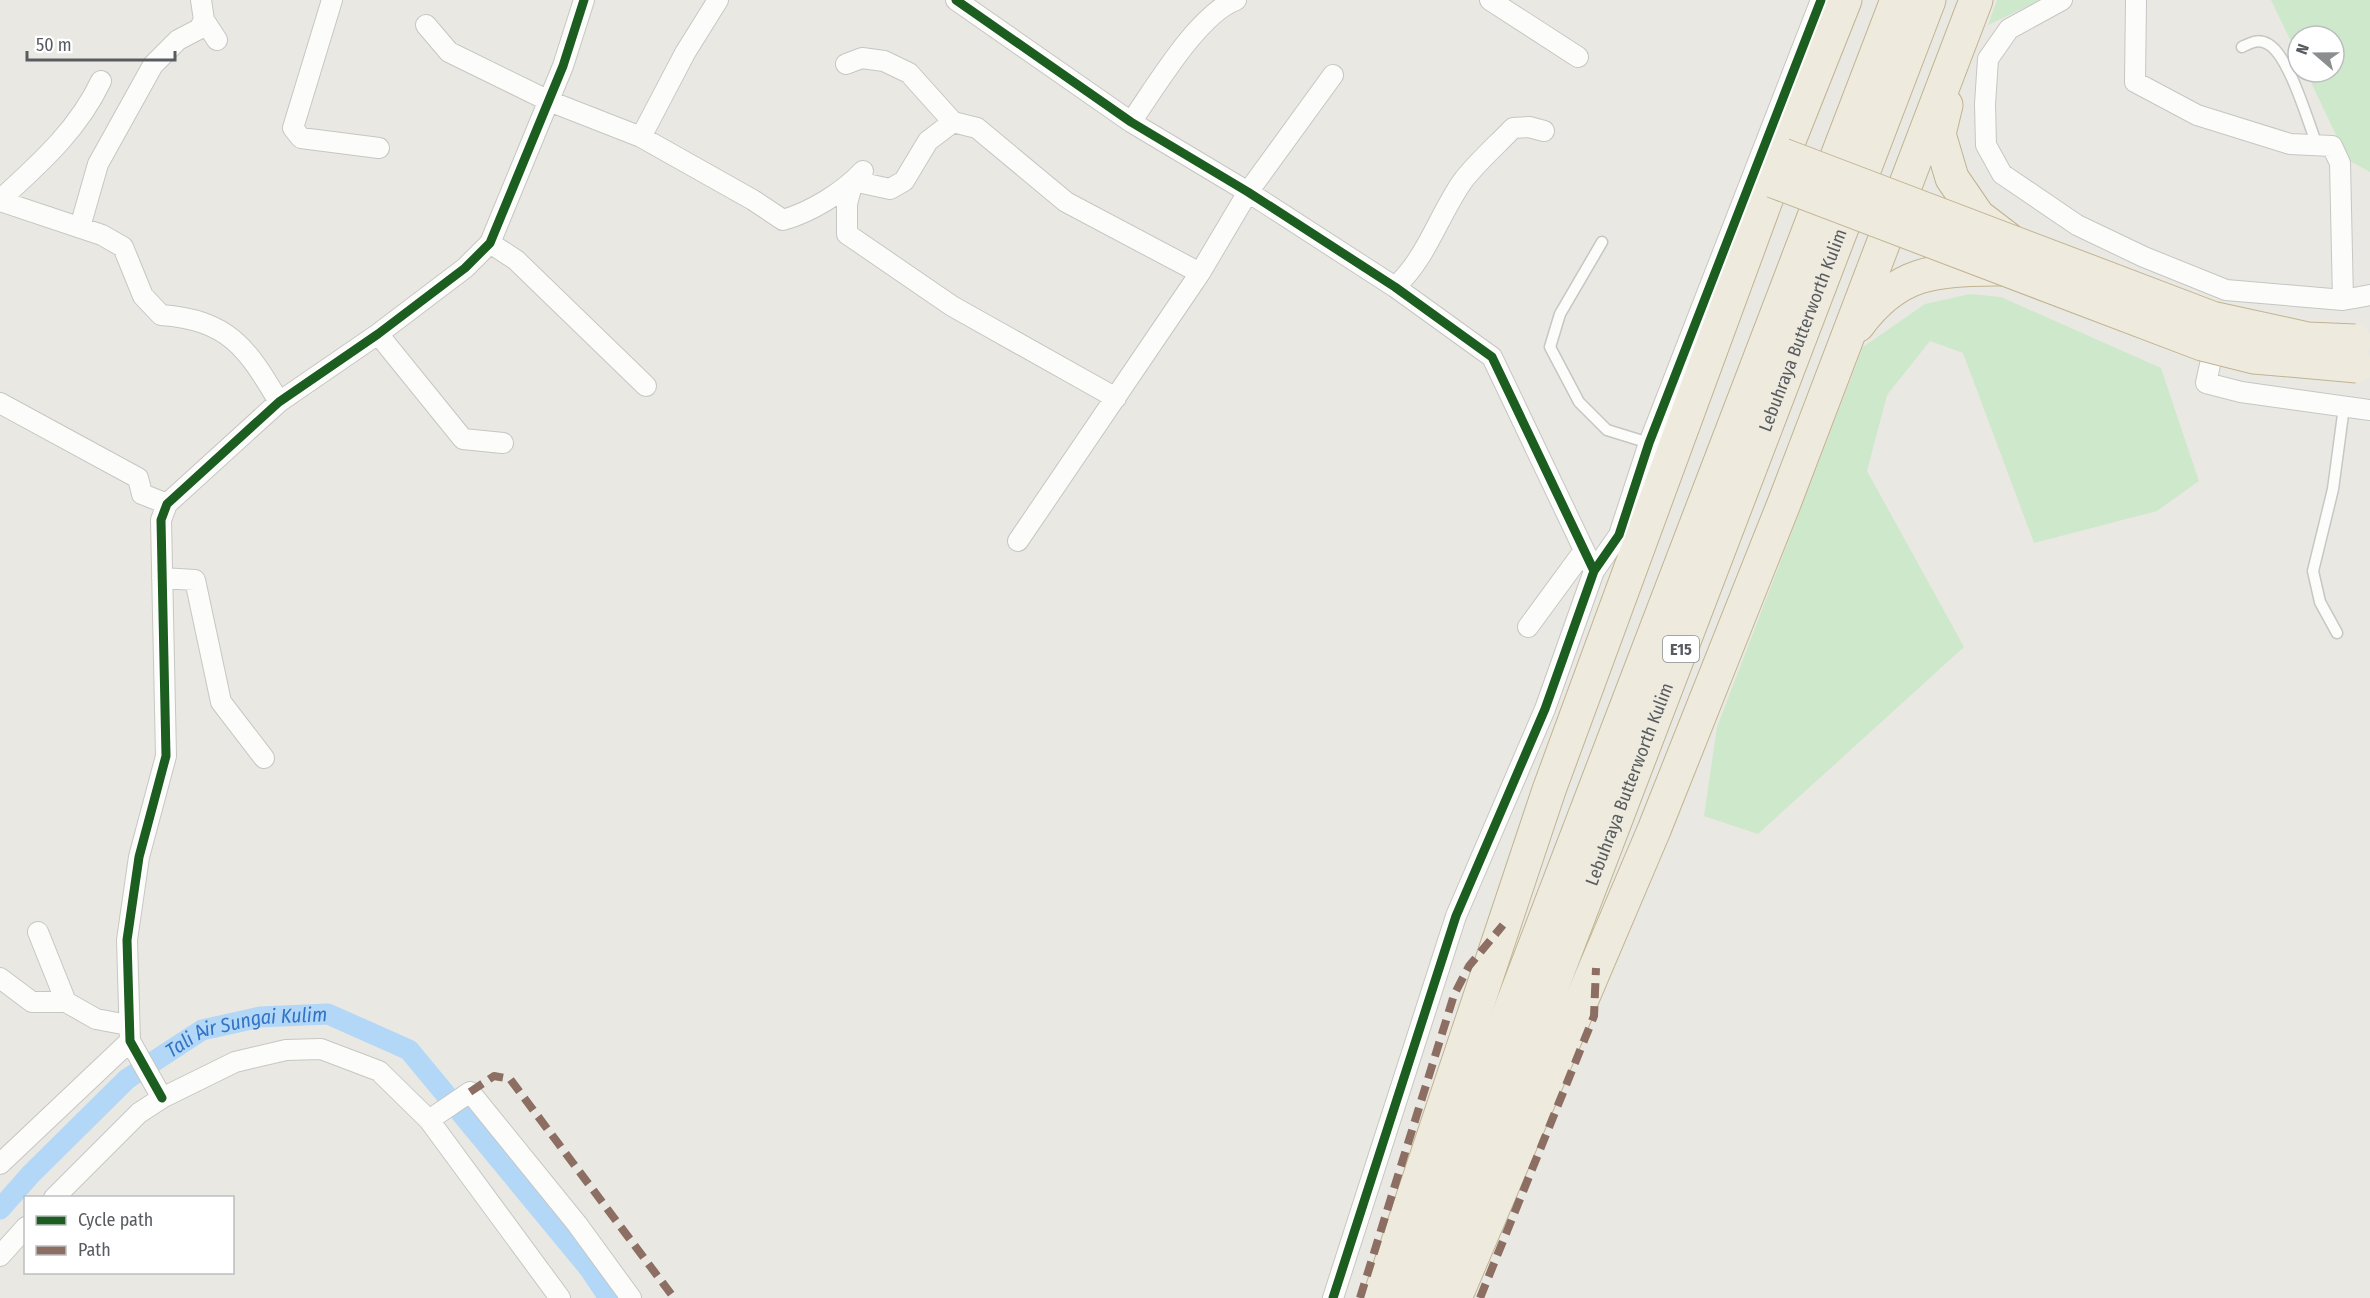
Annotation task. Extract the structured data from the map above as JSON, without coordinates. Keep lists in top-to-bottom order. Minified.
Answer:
{"streets":{"highway":["Lebuhraya Butterworth Kulim","E15"]},"water":["Tali Air Sungai Kulim"],"legend":["Cycle path","Path"],"scale_bar":"50 m","north":"left"}
